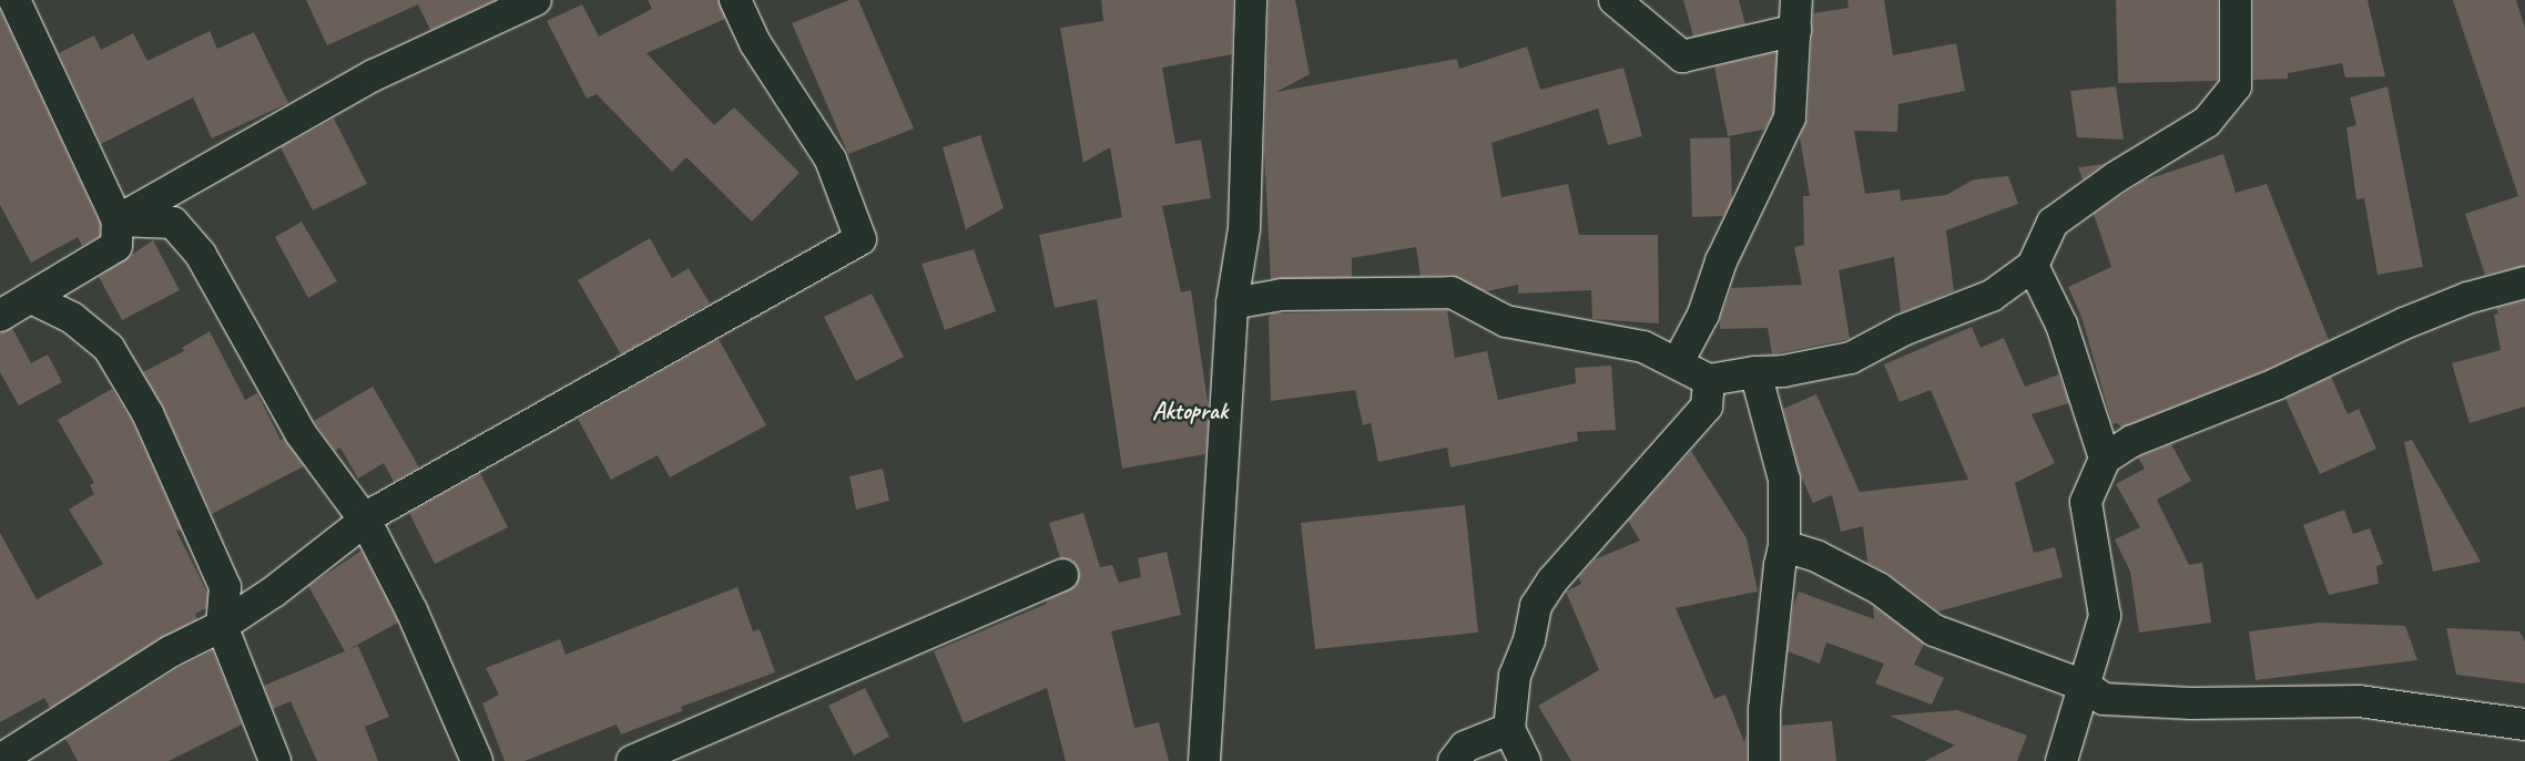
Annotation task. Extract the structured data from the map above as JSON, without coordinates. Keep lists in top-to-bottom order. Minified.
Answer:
{"districts":["Aktoprak"]}
